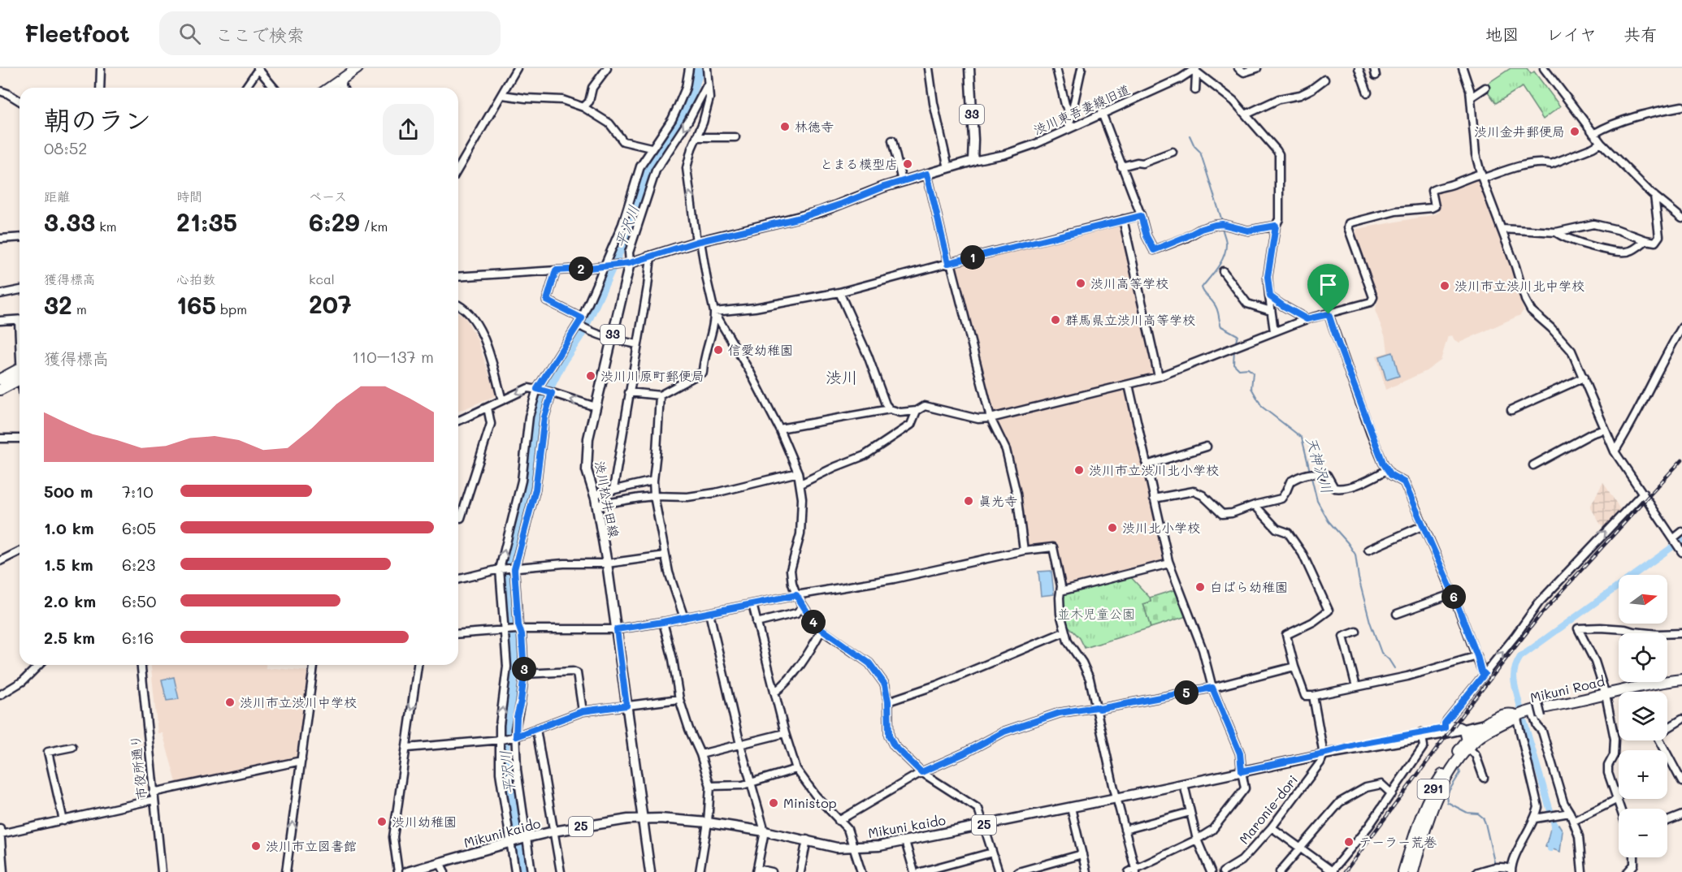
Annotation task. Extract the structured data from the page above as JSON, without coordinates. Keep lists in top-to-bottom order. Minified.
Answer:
{"streets":{"highway":["Mikuni Road","291"],"main road":["33","渋川松井田線","25","Mikuni kaido"],"street":["渋川東吾妻線旧道","市役所通り","Maronie-dori"]},"crossings":[["渋川東吾妻線旧道","33"],["渋川松井田線","Mikuni kaido"],["Mikuni Road","291"],["291","Mikuni kaido"],["Maronie-dori","Mikuni kaido"]],"districts":["渋川"],"water":["平沢川","天神沢川"],"parks":["並木児童公園"],"places":["林徳寺","渋川金井郵便局","とまる模型店","渋川高等学校","渋川市立渋川北中学校","群馬県立渋川高等学校","信愛幼稚園","渋川川原町郵便局","渋川市立渋川北小学校","眞光寺","渋川北小学校","白ばら幼稚園","渋川市立渋川中学校","Ministop","渋川幼稚園","テーラー荒巻","渋川市立図書館"],"north":"right","page":{"header":"Fleetfoot","search":"ここで検索","nav":["地図","レイヤ","共有"],"heading":["朝のラン","08:52"],"stats":[["距離","3.33 km"],["時間","21:35"],["ペース","6:29 /km"],["獲得標高","32 m"],["心拍数","165 bpm"],["kcal","207"]],"pins":["1","2","6","4","3","5"],"chart":["獲得標高","110–137 m"],"list":[{"name":"500 m","note":"7:10"},{"name":"1.0 km","note":"6:05"},{"name":"1.5 km","note":"6:23"},{"name":"2.0 km","note":"6:50"},{"name":"2.5 km","note":"6:16"}],"map_buttons":["+","−"]}}
